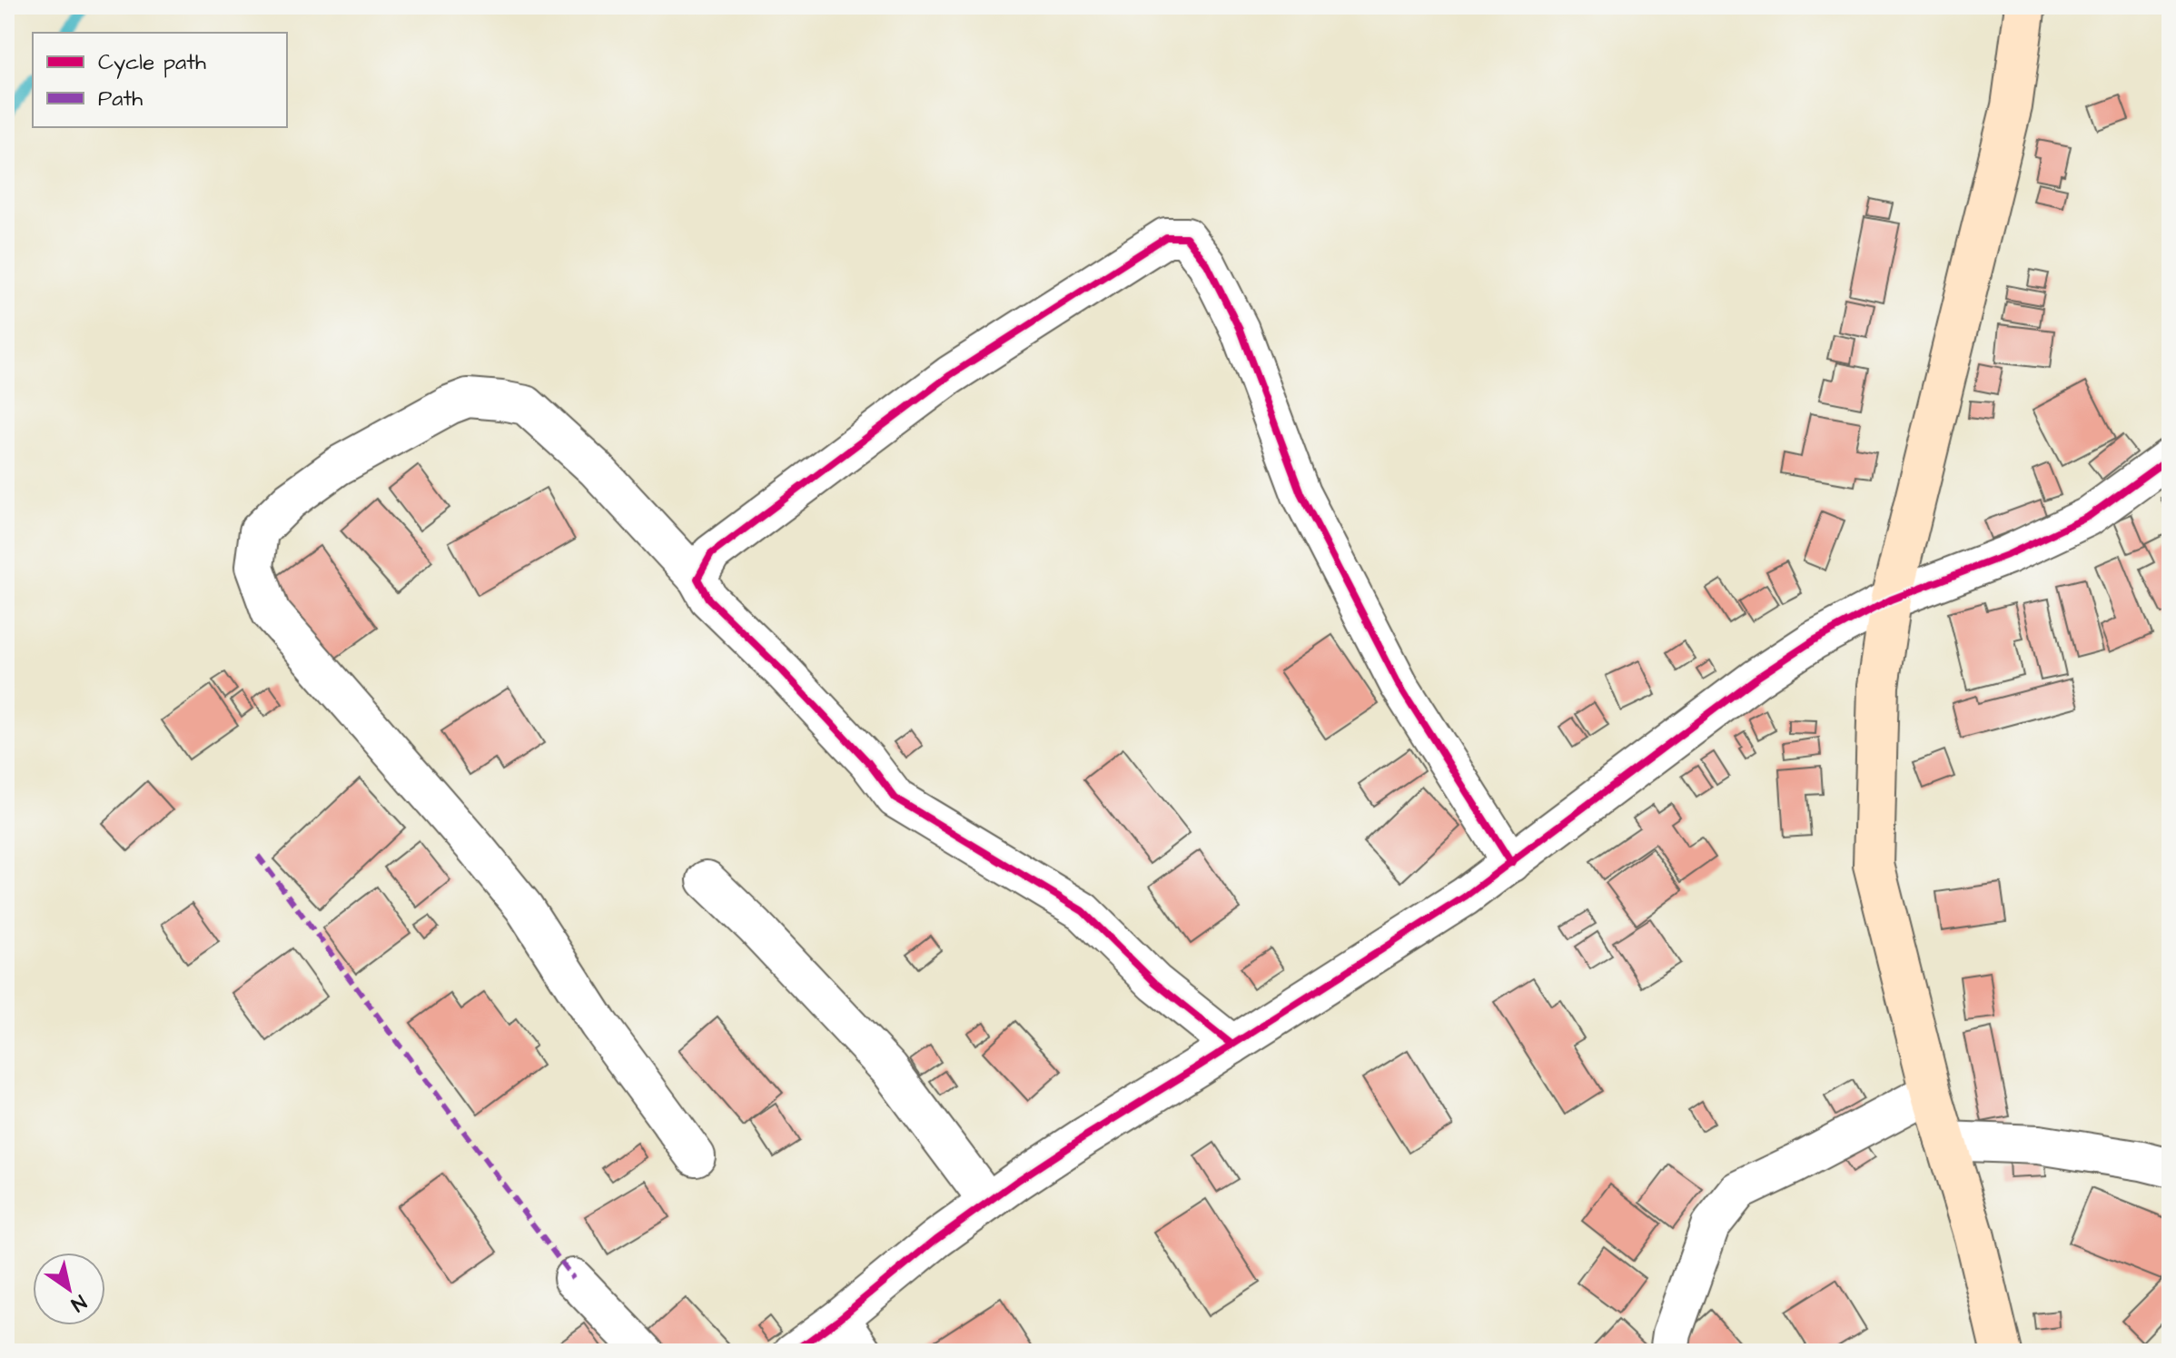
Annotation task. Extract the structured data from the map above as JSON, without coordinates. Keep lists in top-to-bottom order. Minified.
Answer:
{"legend":["Cycle path","Path"],"north":"bottom right"}
